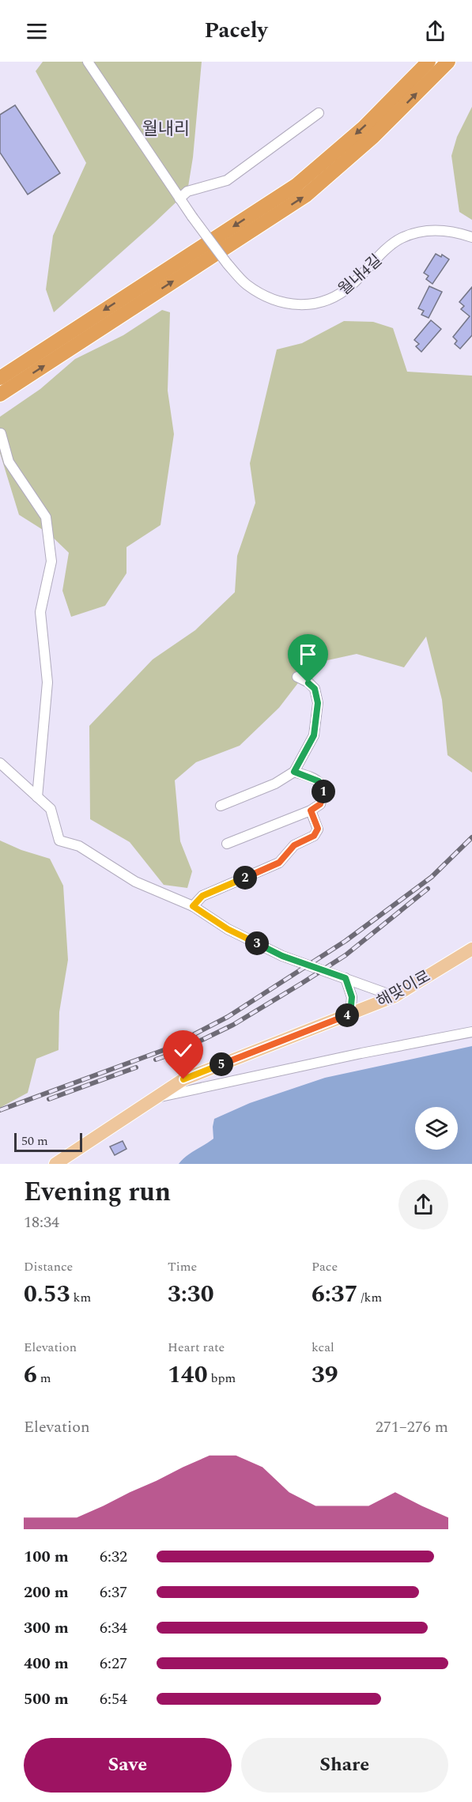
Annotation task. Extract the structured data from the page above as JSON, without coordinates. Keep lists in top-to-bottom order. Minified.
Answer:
{"streets":{"main road":["해맞이로"],"street":["월내4길"]},"districts":["월내리"],"scale_bar":"50 m","page":{"header":"Pacely","pins":["1","2","3","4","5"],"scale":"50 m","heading":["Evening run","18:34"],"stats":[["Distance","0.53 km"],["Time","3:30"],["Pace","6:37 /km"],["Elevation","6 m"],["Heart rate","140 bpm"],["kcal","39"]],"chart":["Elevation","271–276 m"],"list":[{"name":"100 m","note":"6:32"},{"name":"200 m","note":"6:37"},{"name":"300 m","note":"6:34"},{"name":"400 m","note":"6:27"},{"name":"500 m","note":"6:54"}],"buttons":["Save","Share"]}}
